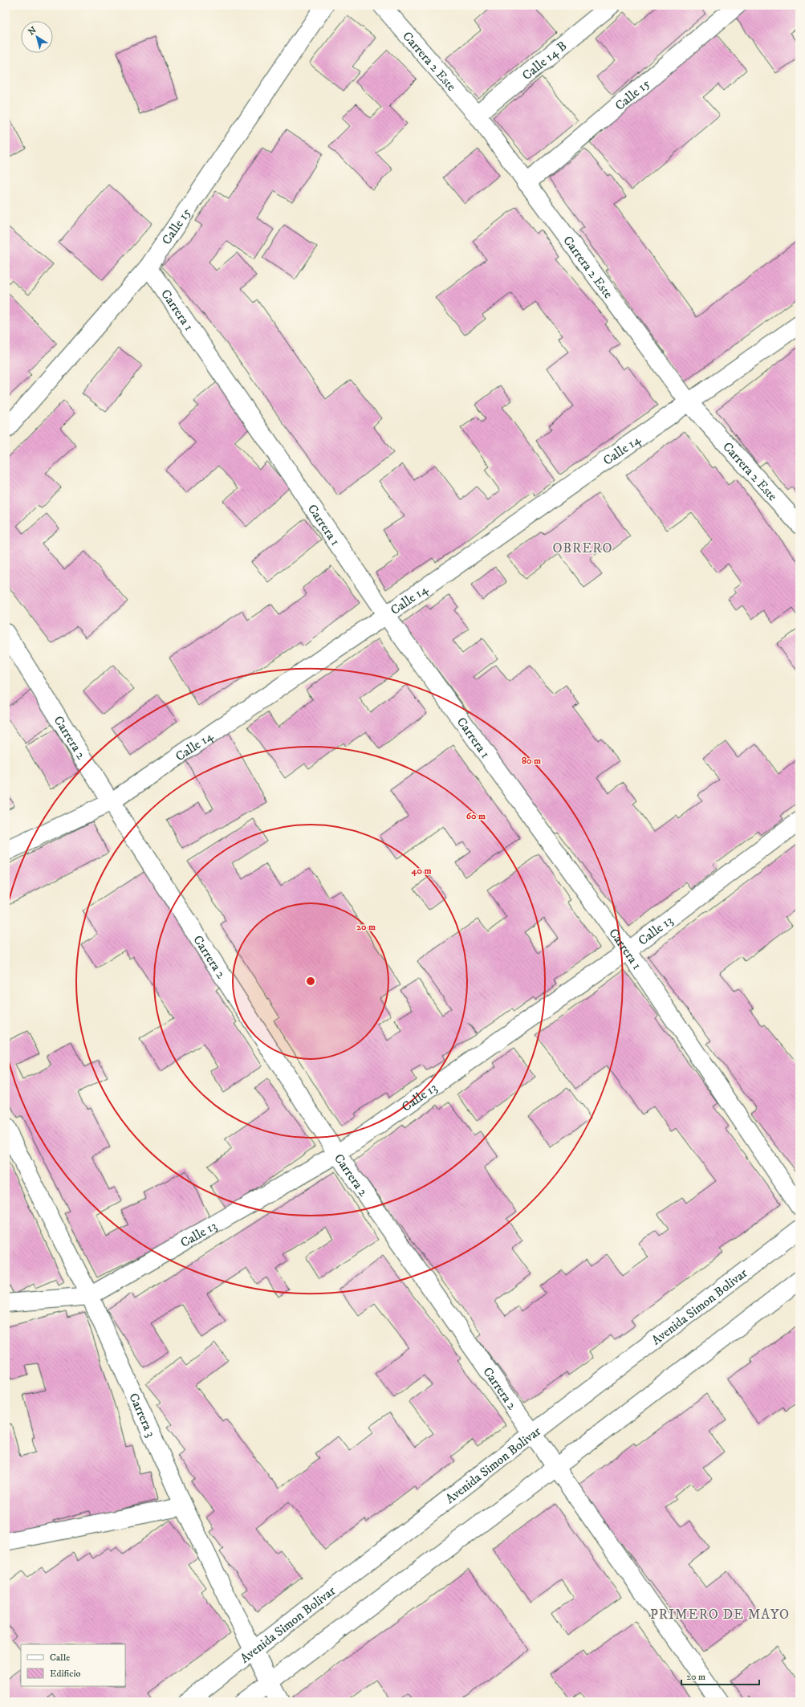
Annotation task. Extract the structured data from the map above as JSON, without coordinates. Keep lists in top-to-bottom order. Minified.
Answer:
{"streets":{"street":["Calle 14 B","Carrera 2 Este","Calle 15","Carrera 1","Calle 14","Carrera 2","Calle 13","Avenida Simon Bolivar","Carrera 3"]},"crossings":[["Calle 14 B","Carrera 2 Este"],["Carrera 2 Este","Calle 15"],["Carrera 2 Este","Calle 14"],["Calle 15","Carrera 1"],["Carrera 1","Calle 14"],["Carrera 1","Calle 13"],["Calle 14","Carrera 2"],["Carrera 2","Calle 13"],["Carrera 2","Avenida Simon Bolivar"],["Calle 13","Carrera 3"],["Avenida Simon Bolivar","Carrera 3"]],"districts":["OBRERO","PRIMERO DE MAYO"],"legend":["Calle","Edificio"],"scale_bar":"20 m","north":"top left","rings":["80 m","60 m","40 m","20 m"]}
